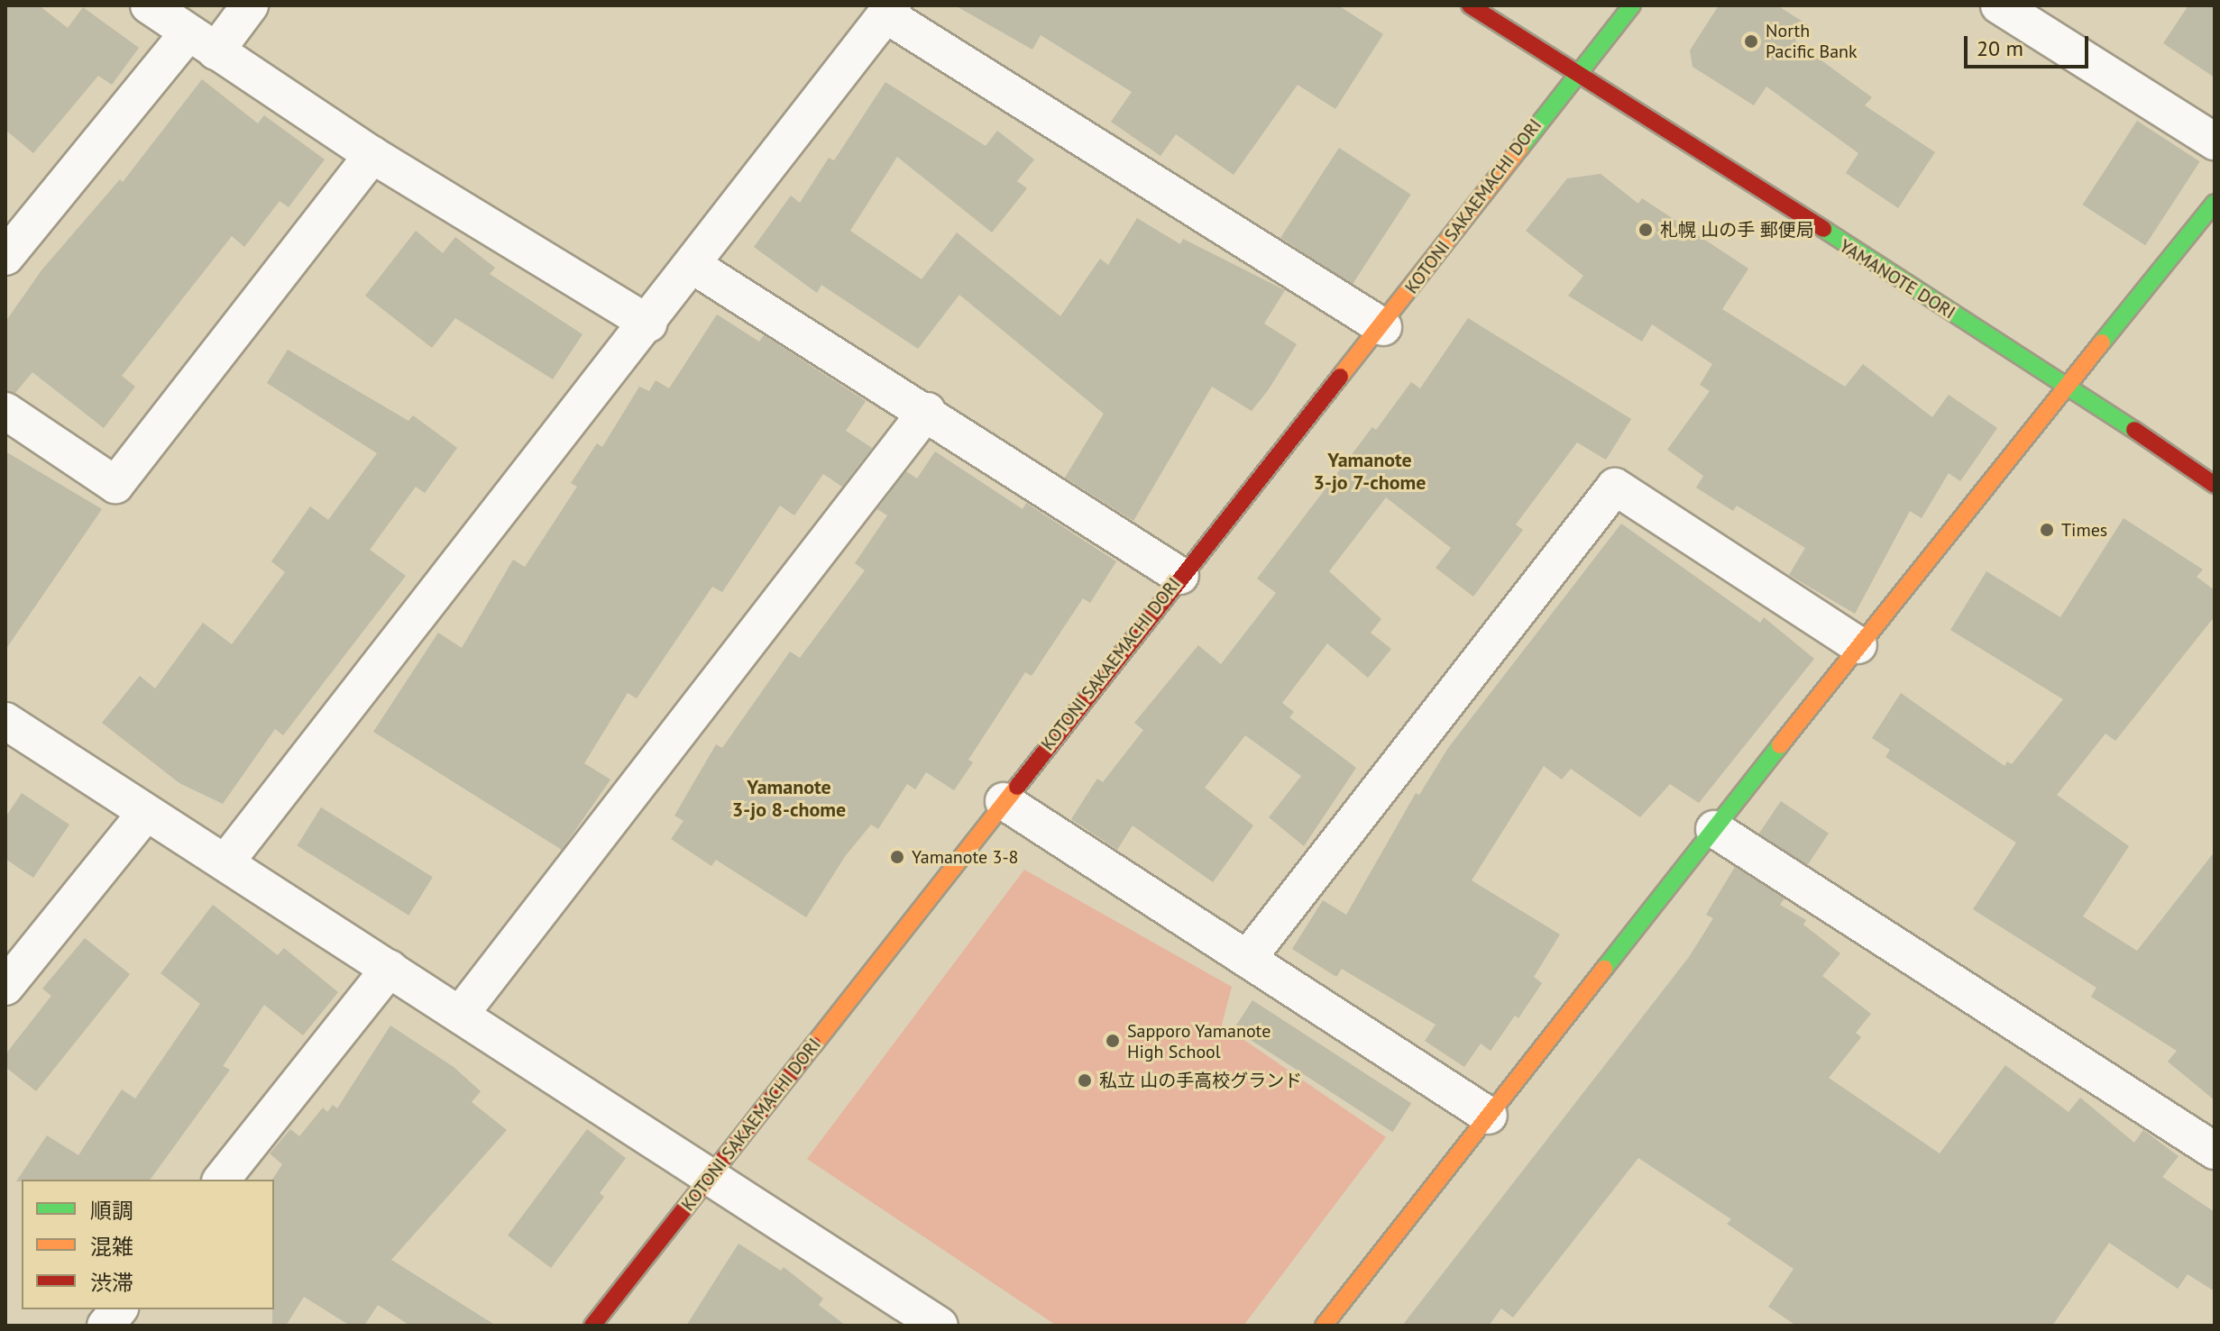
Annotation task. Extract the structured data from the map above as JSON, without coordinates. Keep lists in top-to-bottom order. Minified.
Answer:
{"streets":{"street":["KOTONI SAKAEMACHI DORI","YAMANOTE DORI"]},"crossings":[["KOTONI SAKAEMACHI DORI","YAMANOTE DORI"]],"districts":["Yamanote 3-jo 7-chome","Yamanote 3-jo 8-chome"],"places":["North Pacific Bank","札幌 山の手 郵便局","Times","Yamanote 3-8","Sapporo Yamanote High School","私立 山の手高校グランド"],"legend":["順調","混雑","渋滞"],"scale_bar":"20 m"}
